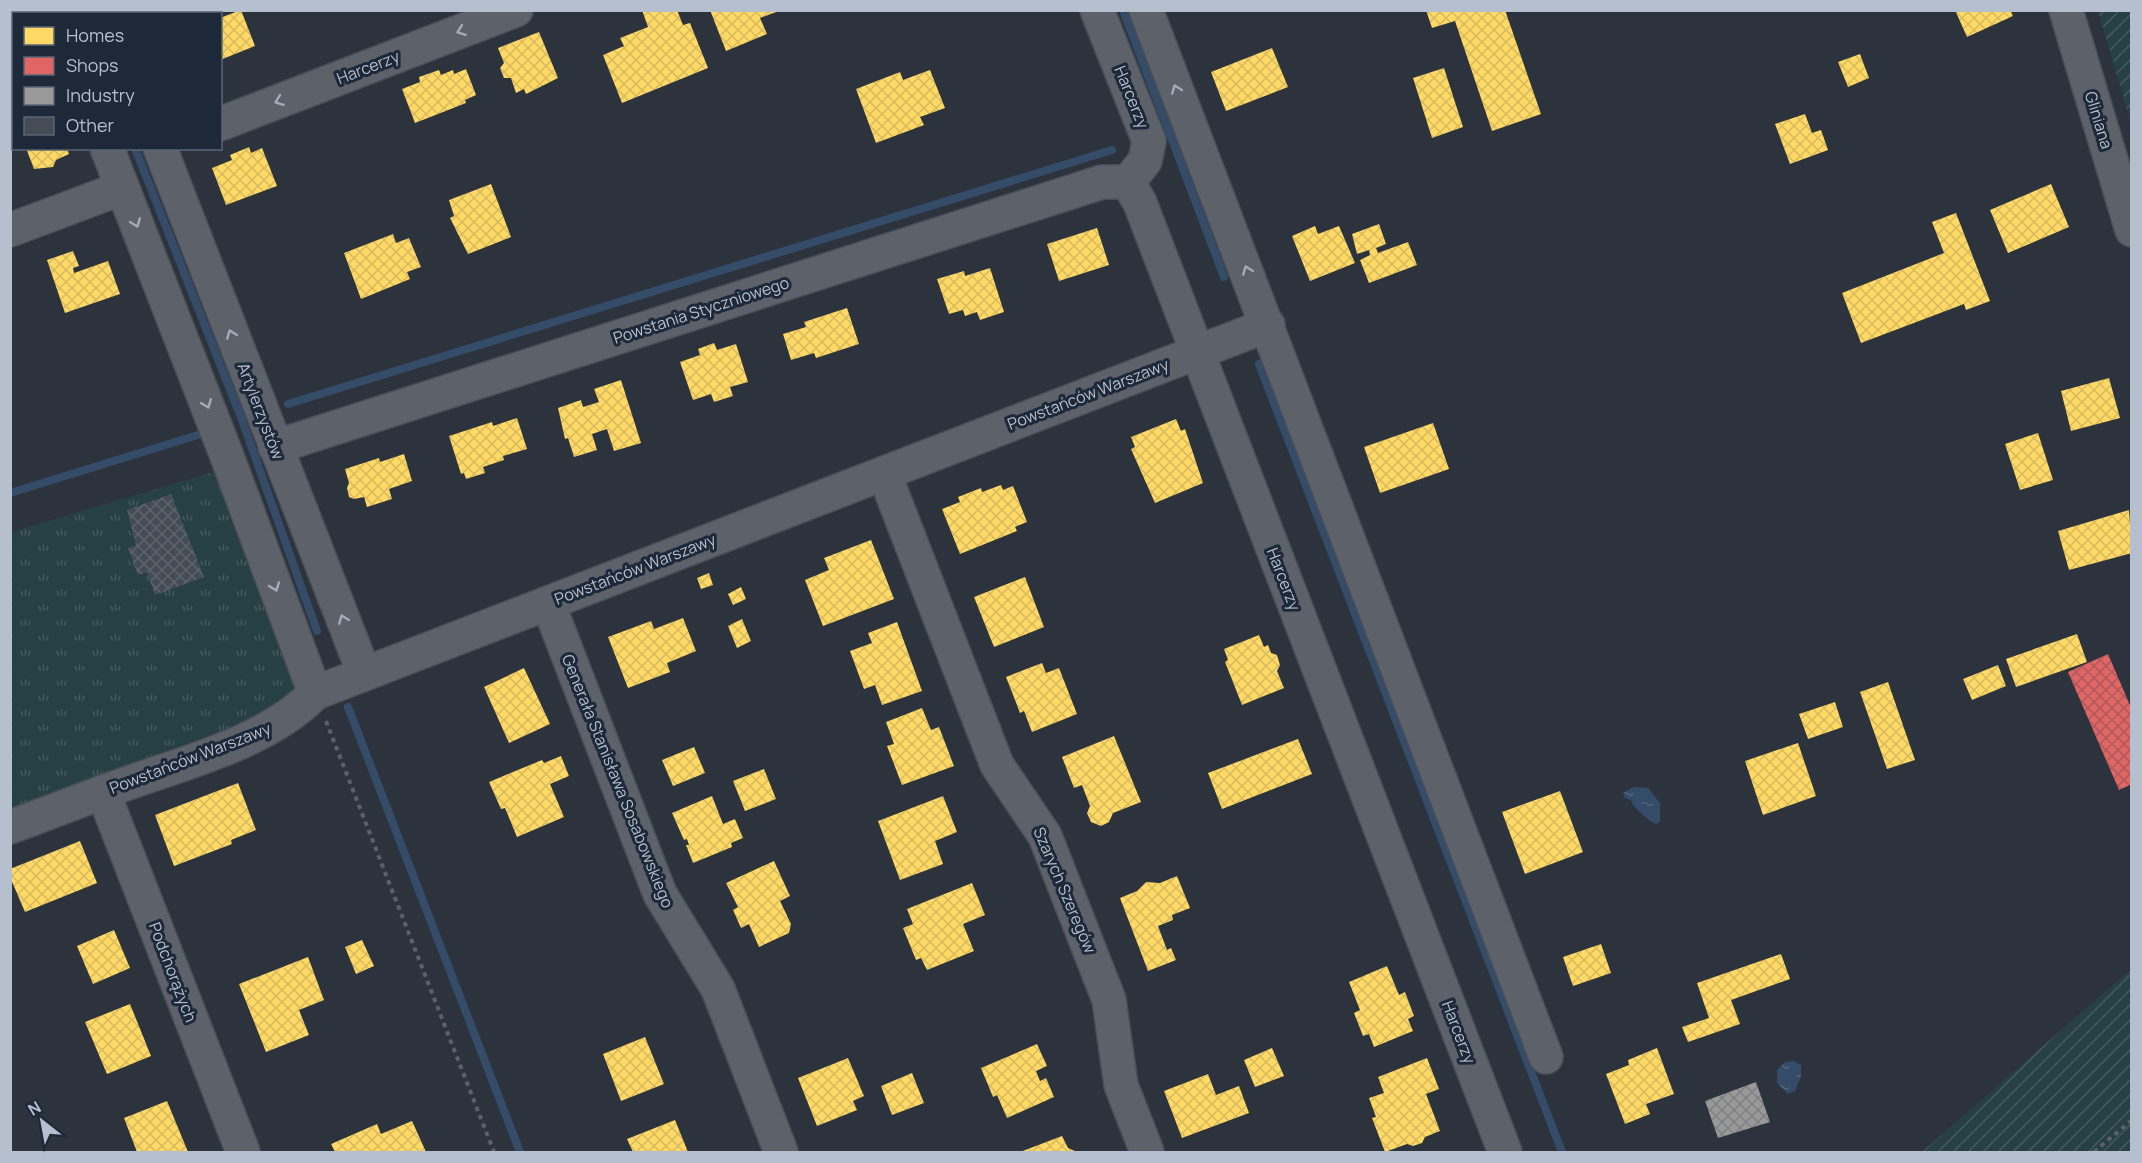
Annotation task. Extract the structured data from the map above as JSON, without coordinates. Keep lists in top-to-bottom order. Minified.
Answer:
{"streets":{"street":["Harcerzy","Gliniana","Powstania Styczniowego","Powstańców Warszawy","Artylerzystów","Generała Stanisława Sosabowskiego","Szarych Szeregów","Podchorążych"]},"crossings":[["Harcerzy","Powstania Styczniowego"],["Harcerzy","Powstańców Warszawy"],["Powstania Styczniowego","Artylerzystów"],["Powstańców Warszawy","Artylerzystów"],["Powstańców Warszawy","Generała Stanisława Sosabowskiego"],["Powstańców Warszawy","Szarych Szeregów"],["Powstańców Warszawy","Podchorążych"]],"legend":["Homes","Shops","Industry","Other"],"north":"top left"}
